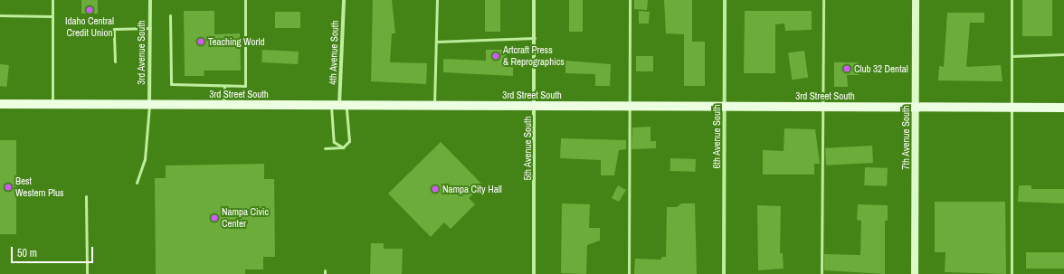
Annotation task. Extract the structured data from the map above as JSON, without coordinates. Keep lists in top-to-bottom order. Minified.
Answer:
{"streets":{"main road":["3rd Street South"],"street":["3rd Avenue South","4th Avenue South","6th Avenue South","7th Avenue South","5th Avenue South"]},"crossings":[["3rd Avenue South","3rd Street South"],["4th Avenue South","3rd Street South"],["3rd Street South","6th Avenue South"],["3rd Street South","7th Avenue South"],["3rd Street South","5th Avenue South"]],"places":["Idaho Central Credit Union","Teaching World","Artcraft Press & Reprographics","Club 32 Dental","Best Western Plus","Nampa City Hall","Nampa Civic Center"],"scale_bar":"50 m"}
